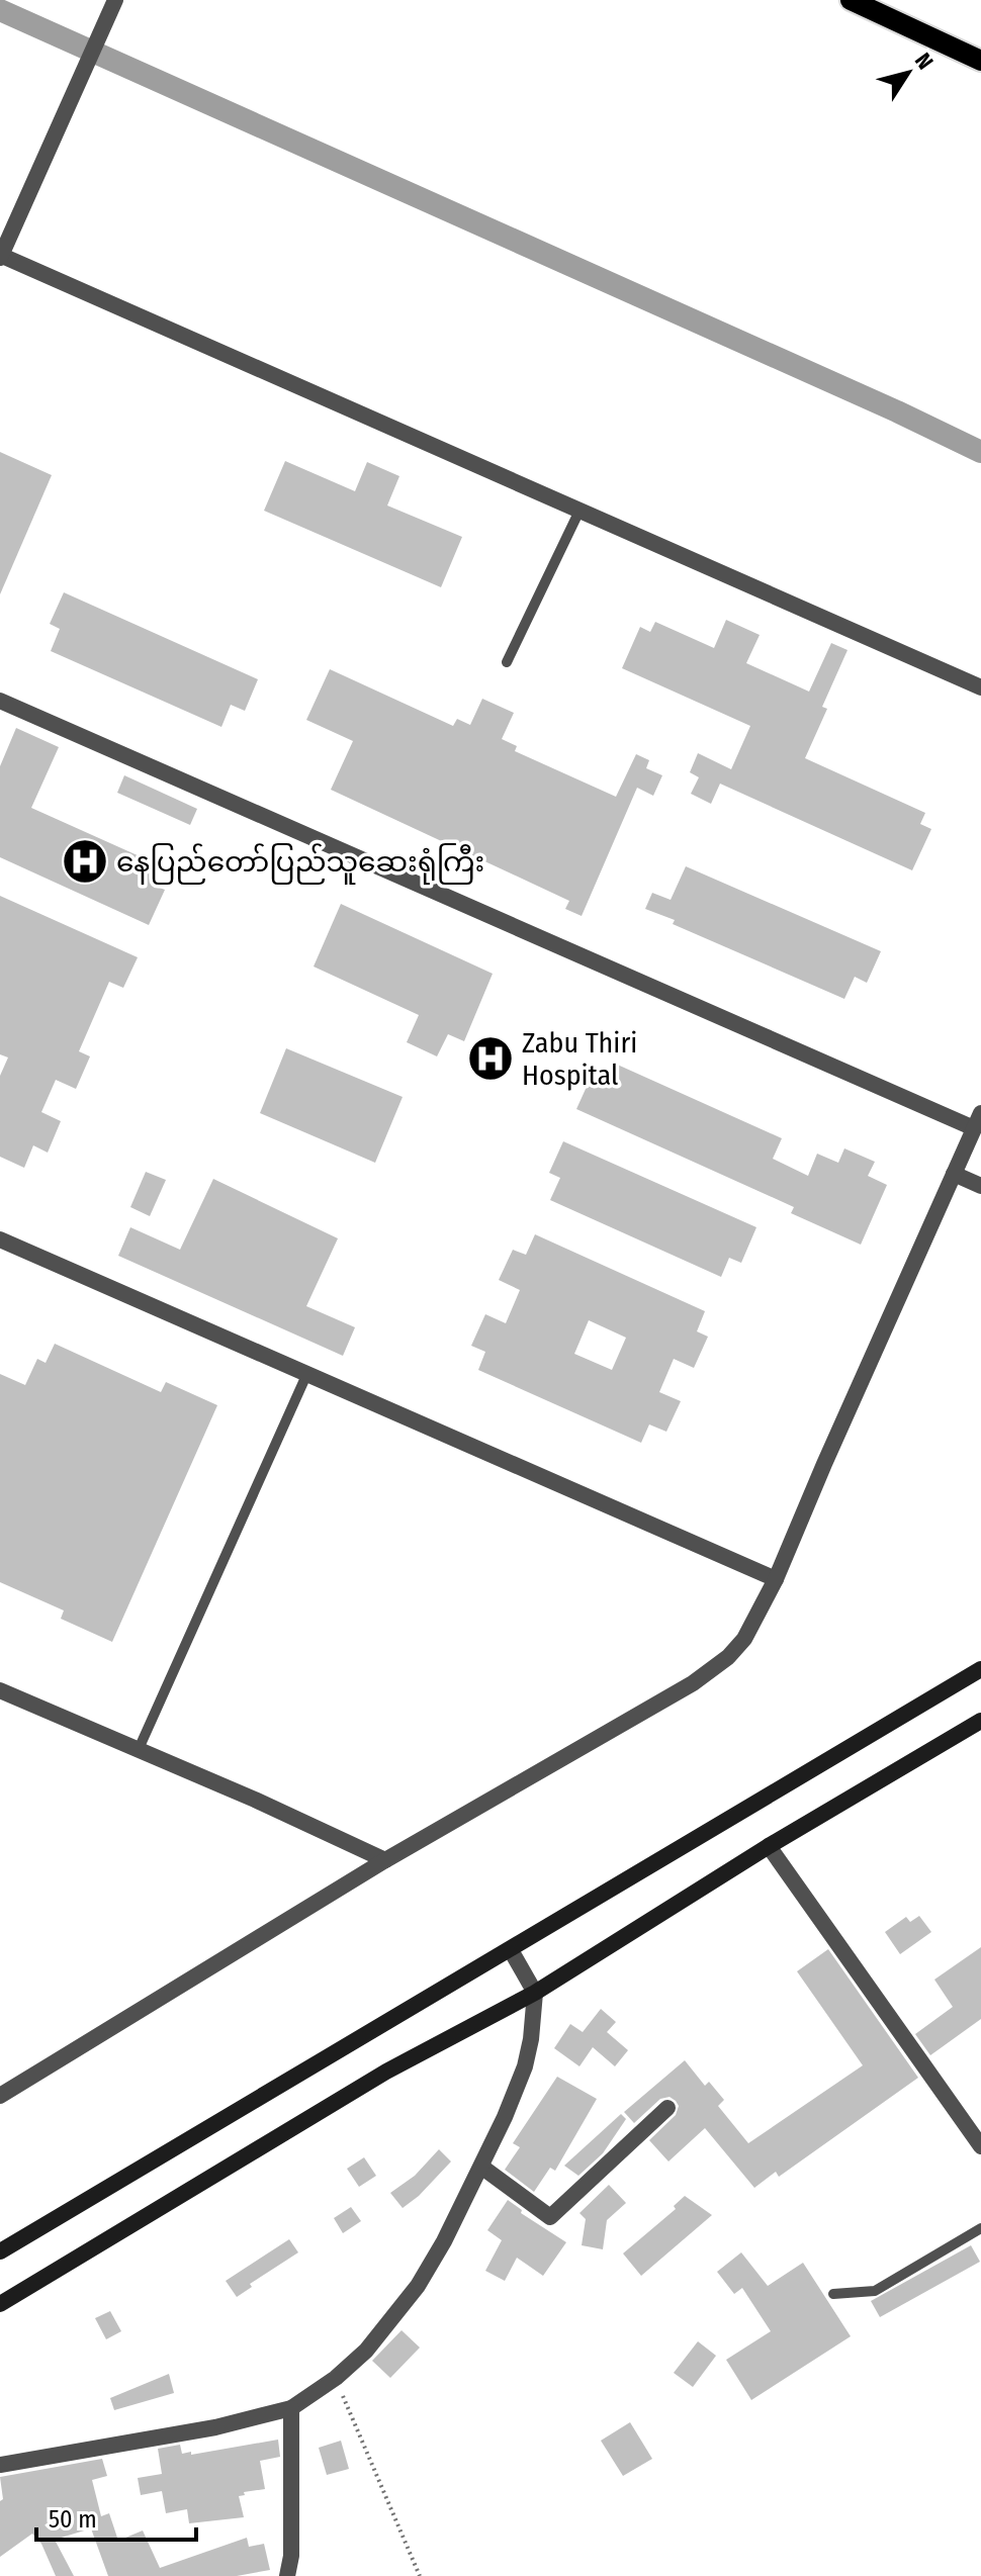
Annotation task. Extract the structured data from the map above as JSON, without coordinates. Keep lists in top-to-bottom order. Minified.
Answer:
{"places":{"hospital":["နေပြည်တော်ပြည်သူဆေးရုံကြီး","Zabu Thiri Hospital"]},"scale_bar":"50 m","north":"top right"}
